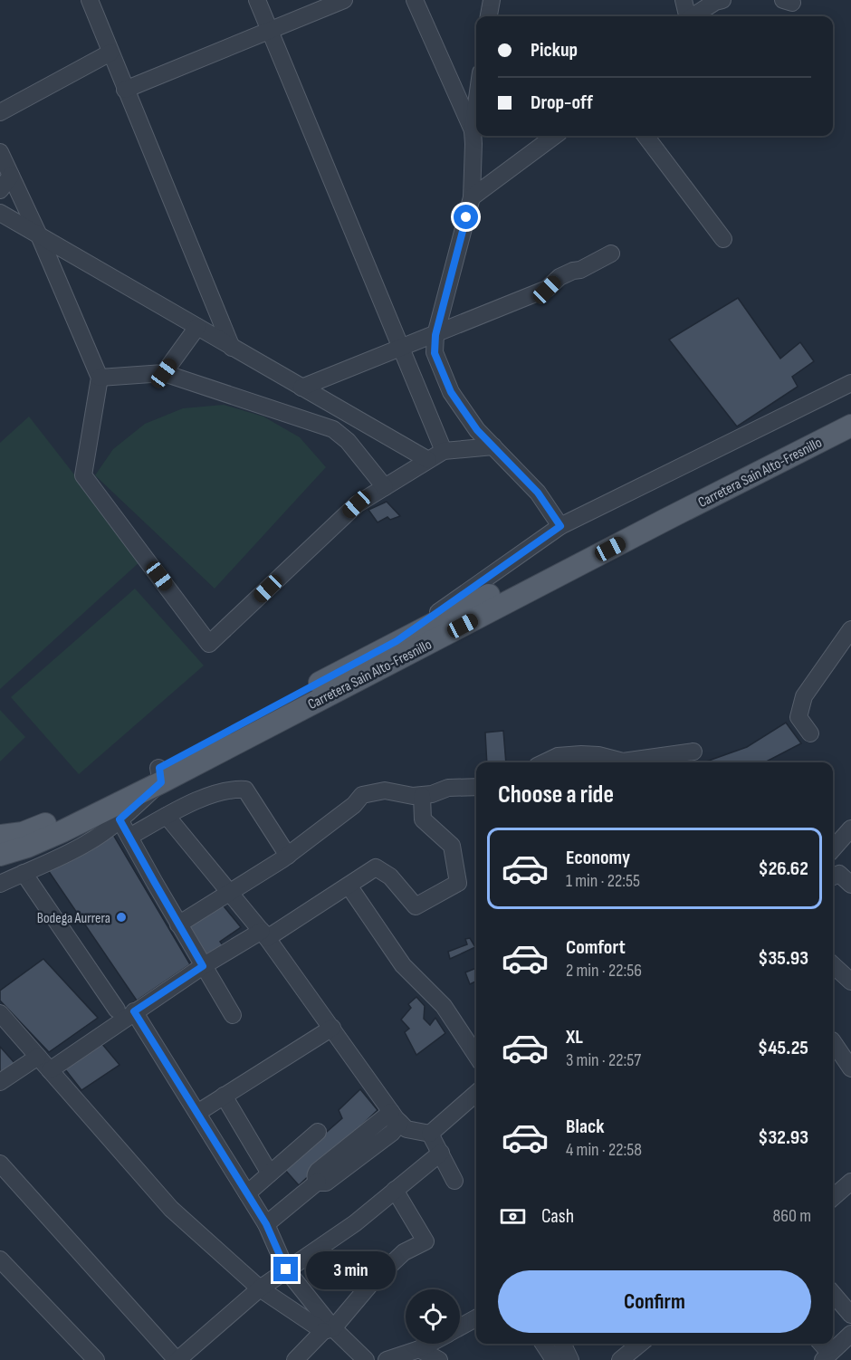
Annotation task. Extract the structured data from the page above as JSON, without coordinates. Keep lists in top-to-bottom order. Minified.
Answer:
{"streets":{"main road":["Carretera Sain Alto-Fresnillo"]},"places":["Bodega Aurrera"],"page":{"banner":["Pickup","Drop-off"],"heading":"Choose a ride","list":[{"name":"Economy","note":"1 min · 22:55","value":"$26.62"},{"name":"Comfort","note":"2 min · 22:56","value":"$35.93"},{"name":"XL","note":"3 min · 22:57","value":"$45.25"},{"name":"Black","note":"4 min · 22:58","value":"$32.93"}],"pay":["Cash","860 m"],"bubble":"3 min","buttons":"Confirm"}}
